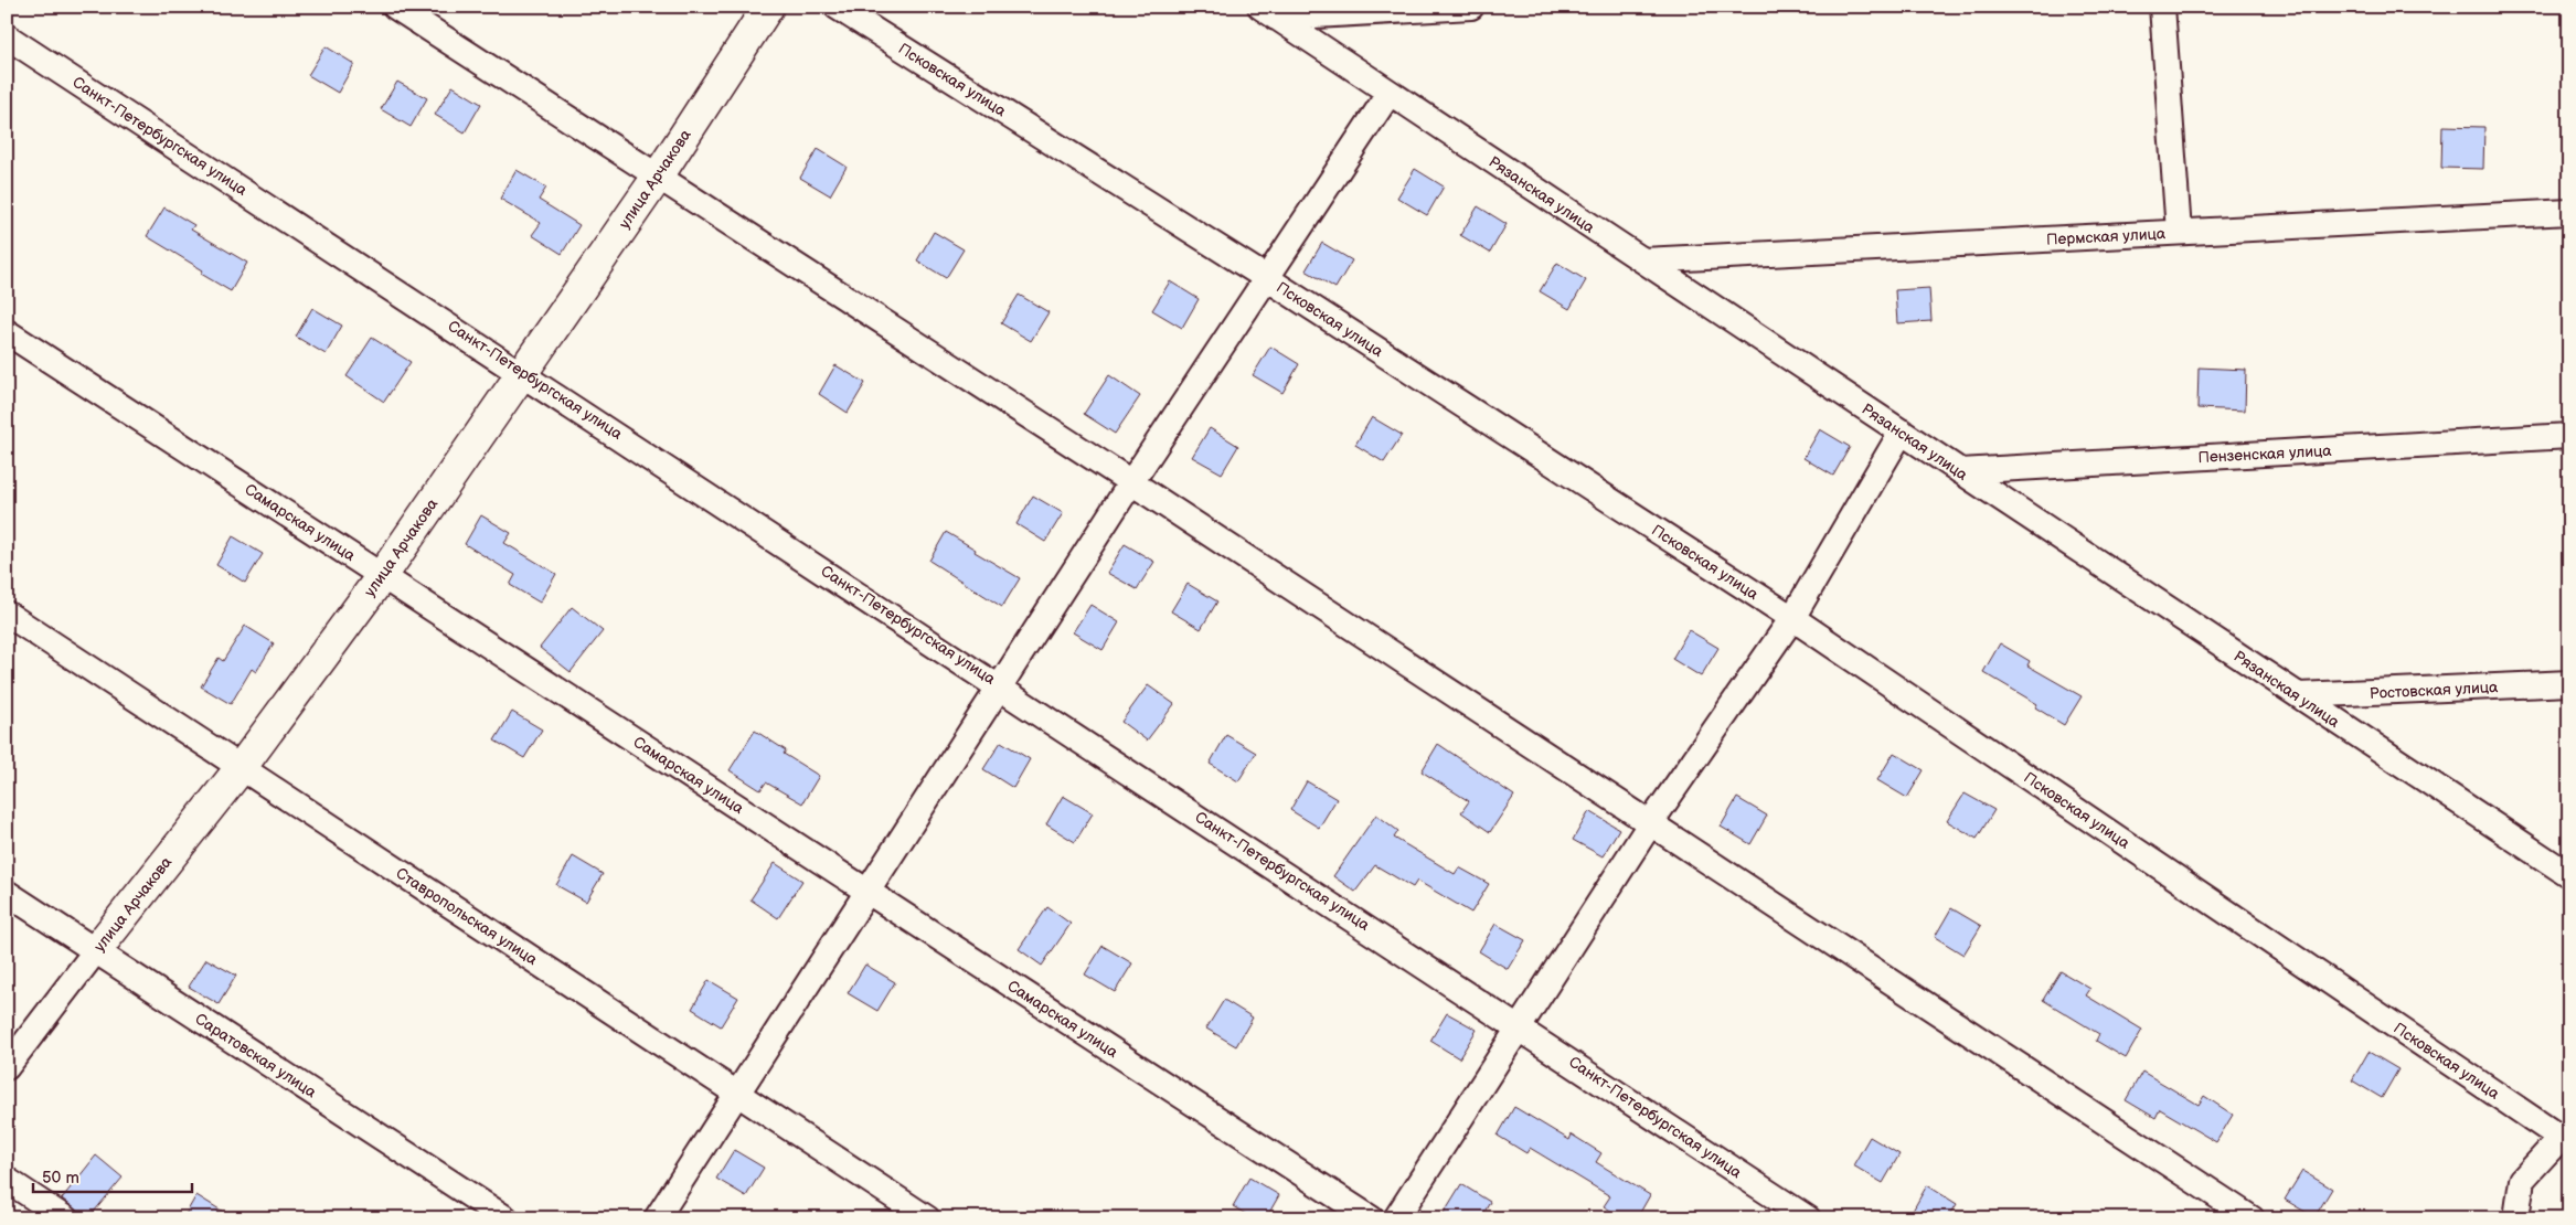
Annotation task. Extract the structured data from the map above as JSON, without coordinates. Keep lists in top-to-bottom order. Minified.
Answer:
{"streets":{"street":["Псковская улица","Санкт-Петербургская улица","улица Арчакова","Рязанская улица","Пермская улица","Пензенская улица","Самарская улица","Ростовская улица","Ставропольская улица","Саратовская улица"]},"crossings":[["Санкт-Петербургская улица","улица Арчакова"],["улица Арчакова","Самарская улица"],["улица Арчакова","Ставропольская улица"],["улица Арчакова","Саратовская улица"],["Рязанская улица","Пермская улица"],["Рязанская улица","Пензенская улица"],["Рязанская улица","Ростовская улица"]],"scale_bar":"50 m"}
